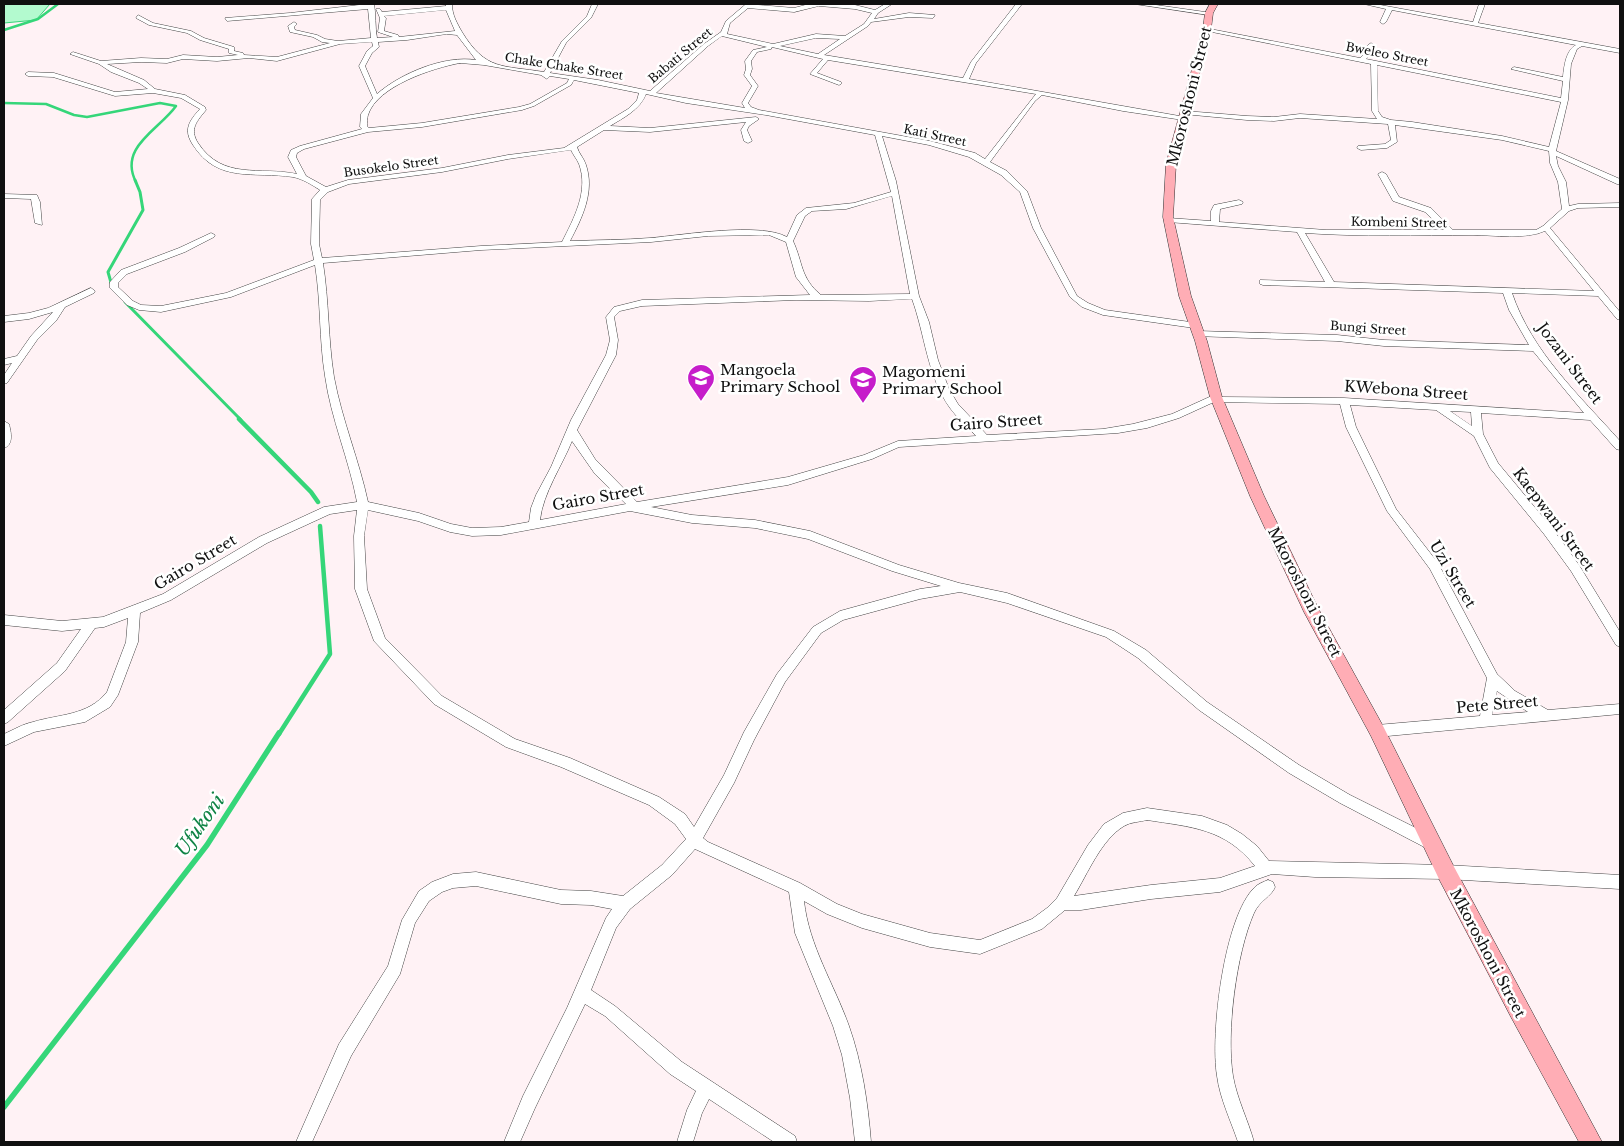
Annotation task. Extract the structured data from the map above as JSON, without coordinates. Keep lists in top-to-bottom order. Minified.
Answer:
{"streets":{"street":["Bweleo Street","Babati Street","Chake Chake Street","Mkoroshoni Street","Kati Street","Busokelo Street","Kombeni Street","Bungi Street","Jozani Street","KWebona Street","Gairo Street","Kaepwani Street","Uzi Street","Pete Street"]},"crossings":[["Bweleo Street","Mkoroshoni Street"],["Babati Street","Chake Chake Street"],["Babati Street","Kati Street"],["Babati Street","Busokelo Street"],["Chake Chake Street","Kati Street"],["Chake Chake Street","Busokelo Street"],["Mkoroshoni Street","Kati Street"],["Mkoroshoni Street","Kombeni Street"],["Mkoroshoni Street","Bungi Street"],["Mkoroshoni Street","KWebona Street"],["Mkoroshoni Street","Gairo Street"],["Mkoroshoni Street","Pete Street"],["Kati Street","Busokelo Street"],["Kati Street","Bungi Street"],["Busokelo Street","Gairo Street"],["Bungi Street","Jozani Street"],["Jozani Street","KWebona Street"],["KWebona Street","Gairo Street"],["KWebona Street","Kaepwani Street"],["KWebona Street","Uzi Street"],["Uzi Street","Pete Street"]],"water":["Ufukoni"],"places":{"school or university":["Mangoela Primary School","Magomeni Primary School"]}}
